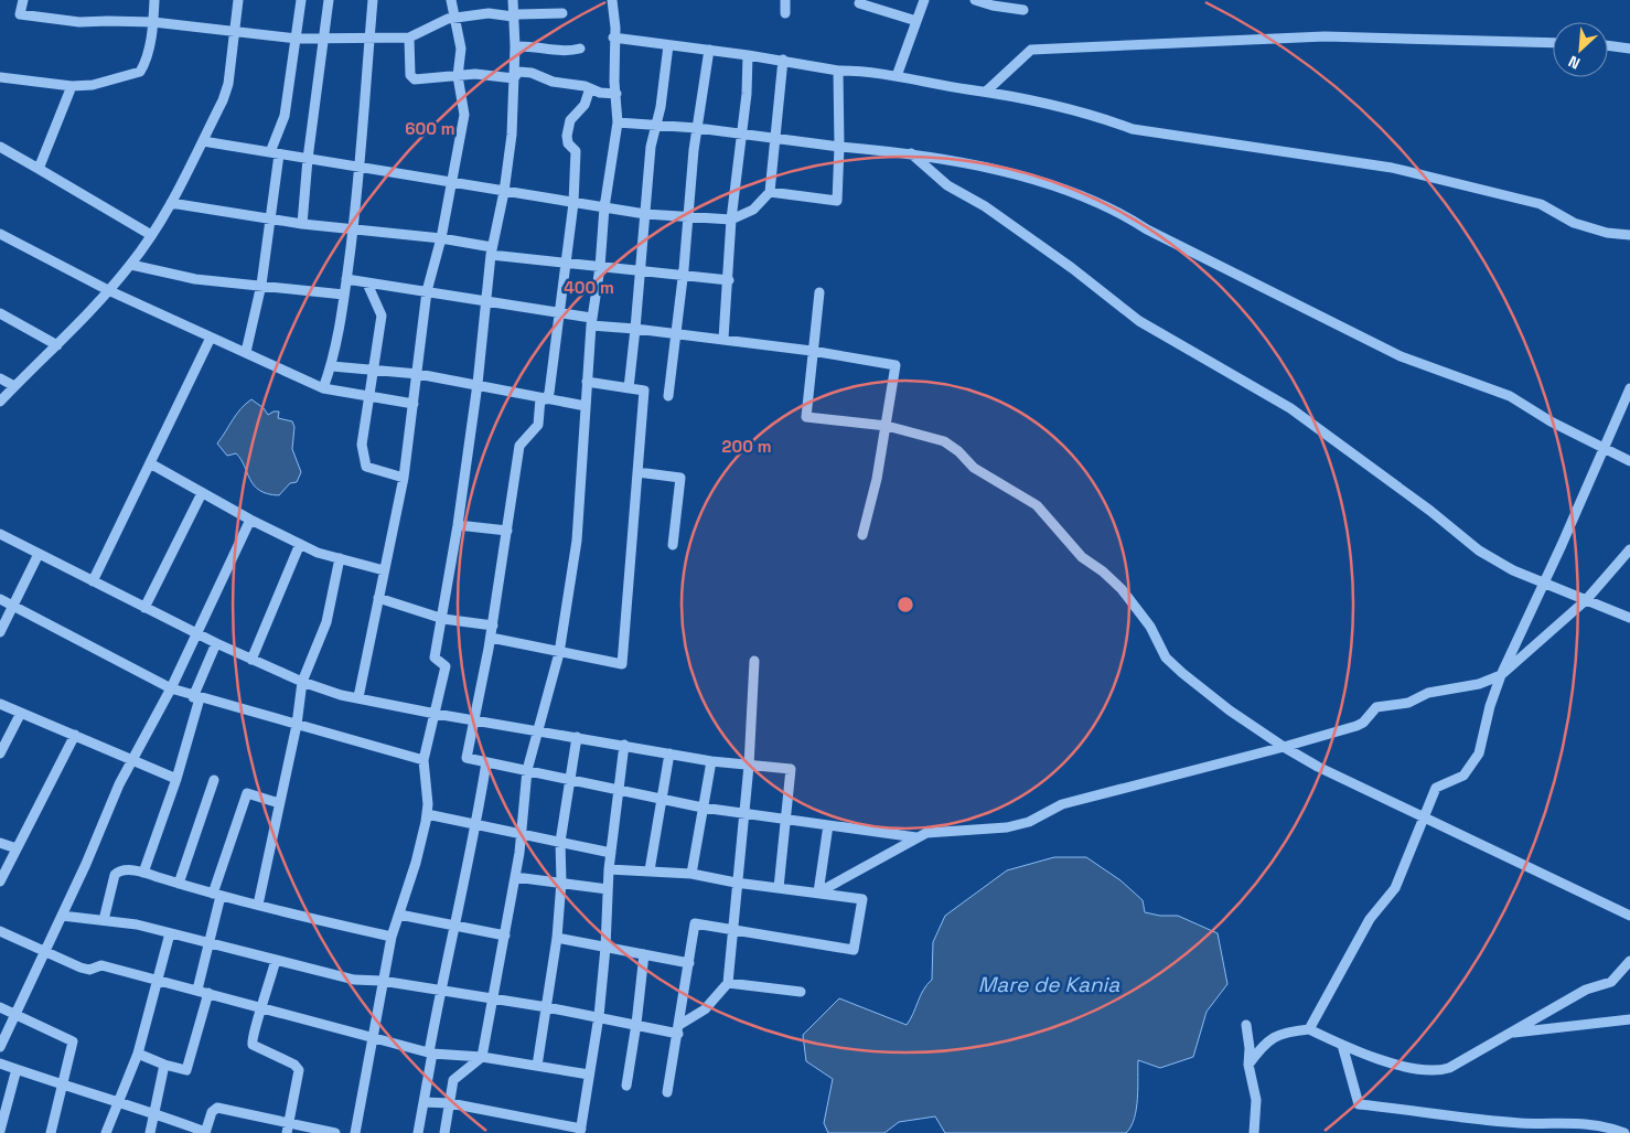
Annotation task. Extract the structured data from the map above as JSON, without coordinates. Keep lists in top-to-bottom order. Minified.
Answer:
{"water":["Mare de Kania"],"north":"bottom left","rings":["600 m","400 m","200 m"]}
